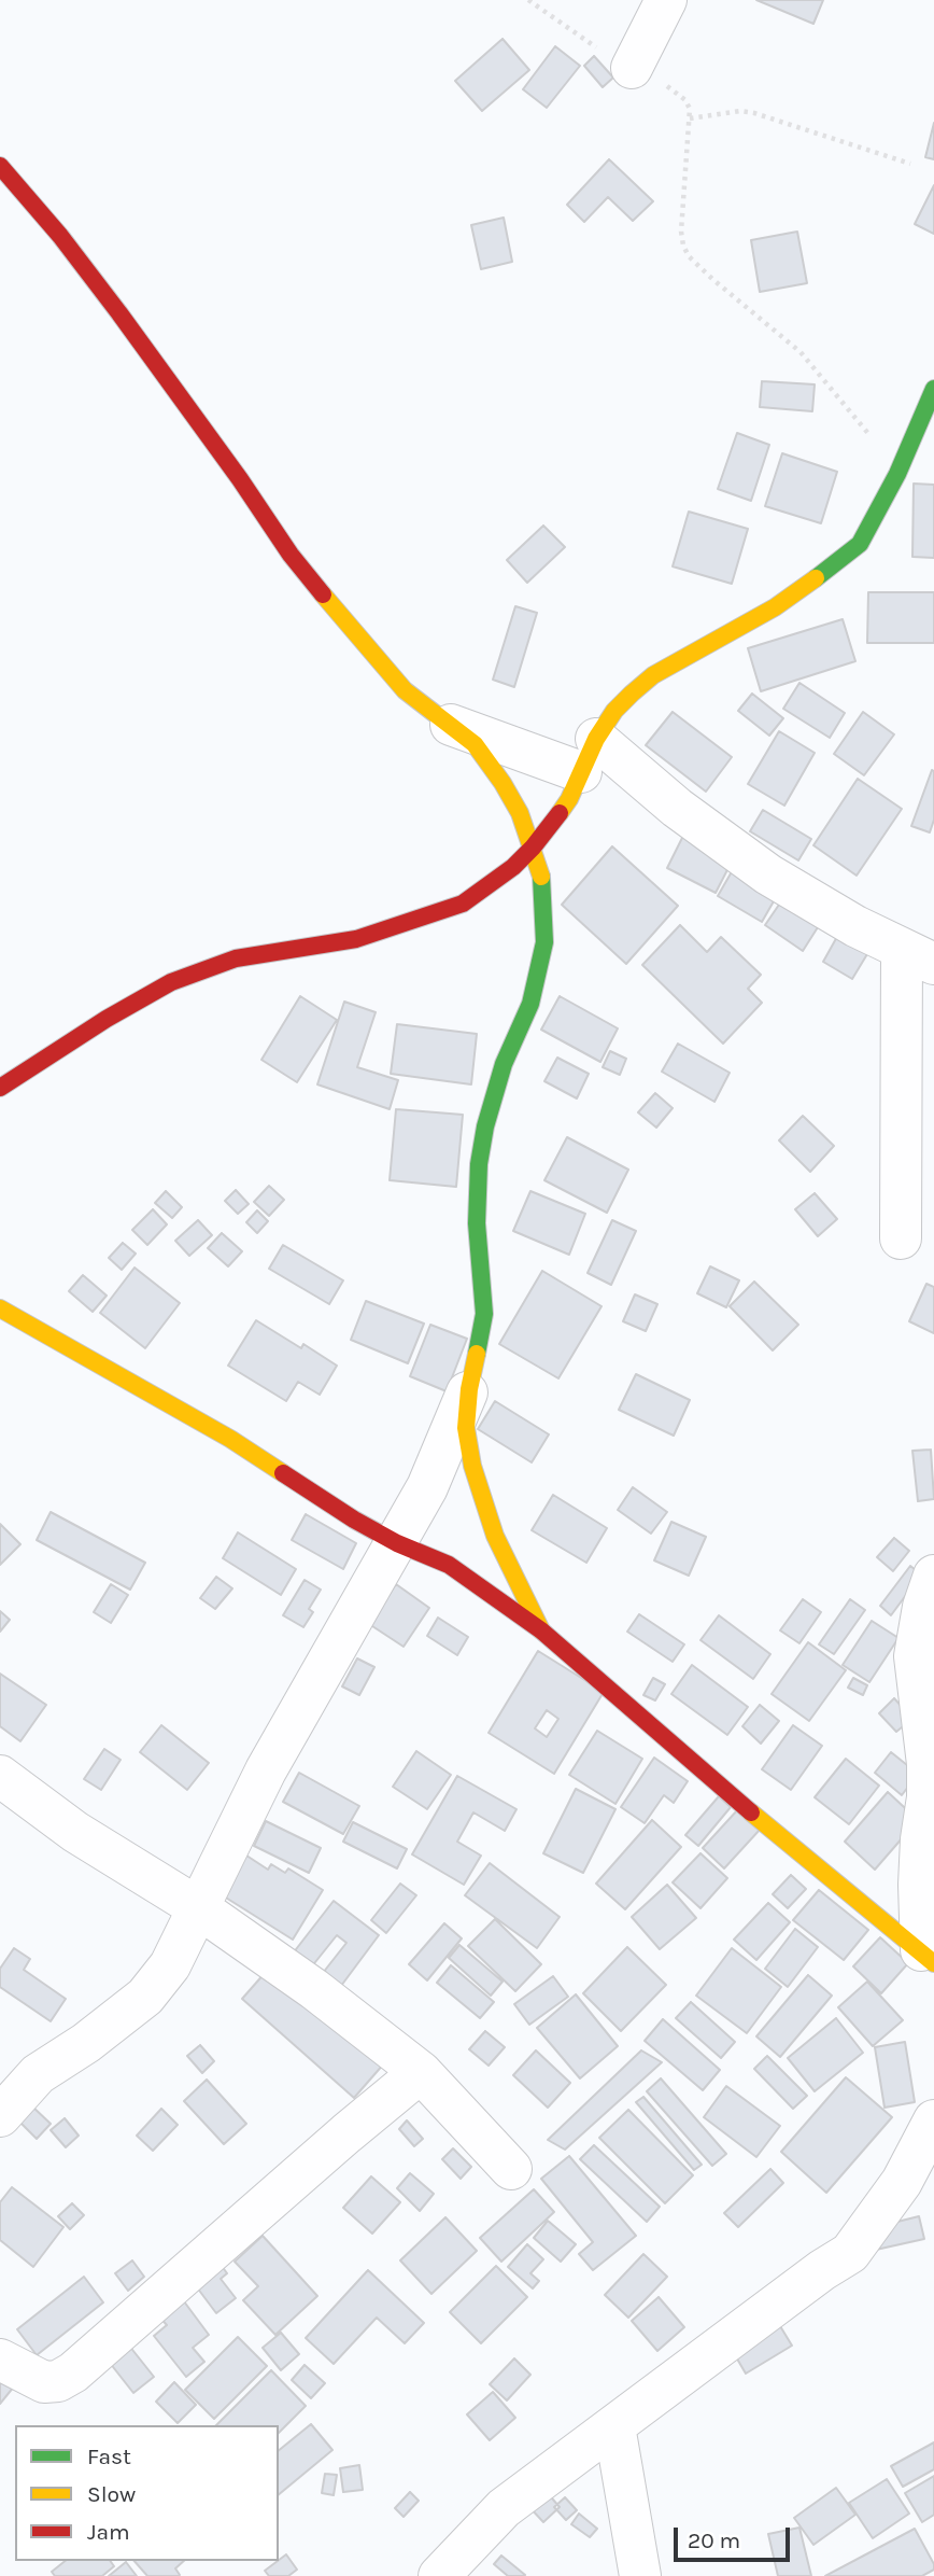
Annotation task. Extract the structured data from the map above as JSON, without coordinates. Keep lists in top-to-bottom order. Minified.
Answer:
{"legend":["Fast","Slow","Jam"],"scale_bar":"20 m"}
